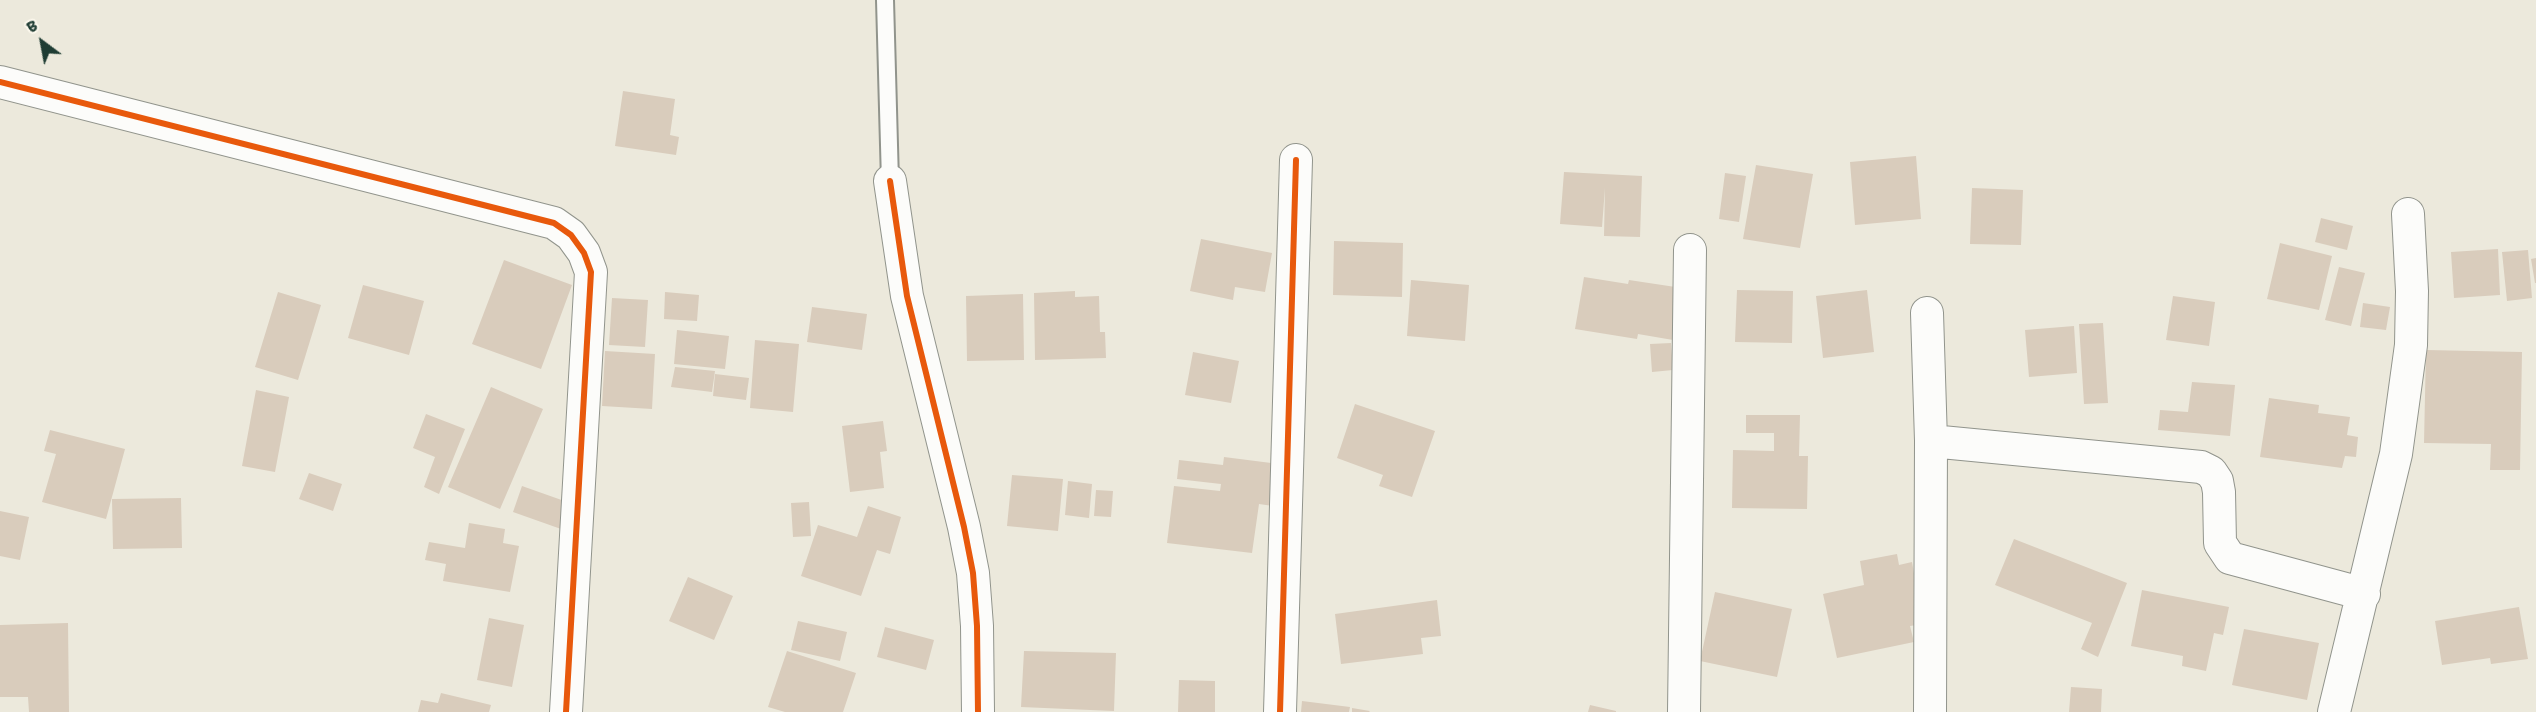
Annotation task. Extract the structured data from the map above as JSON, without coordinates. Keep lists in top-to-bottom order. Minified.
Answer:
{"north":"top left"}
